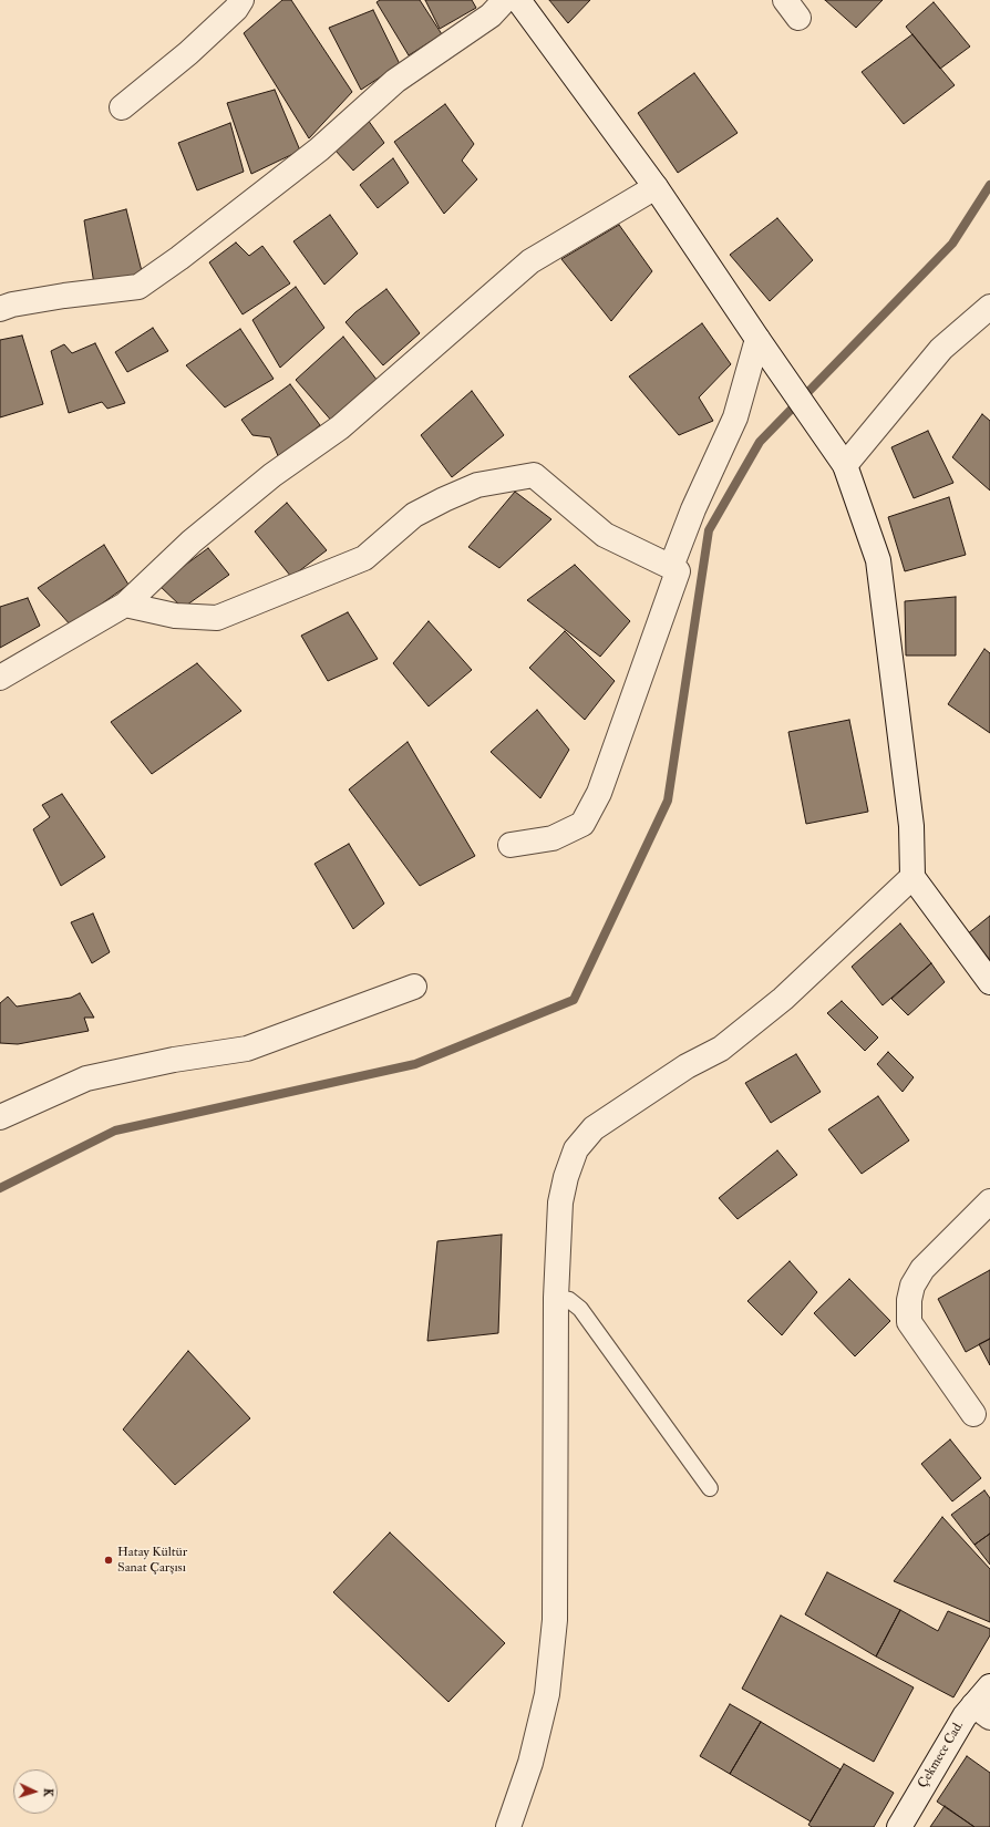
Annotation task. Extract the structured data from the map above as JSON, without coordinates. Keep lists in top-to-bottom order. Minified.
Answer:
{"streets":{"street":["Çekmece Cad."]},"places":["Hatay Kültür Sanat Çarşısı"],"north":"right"}
